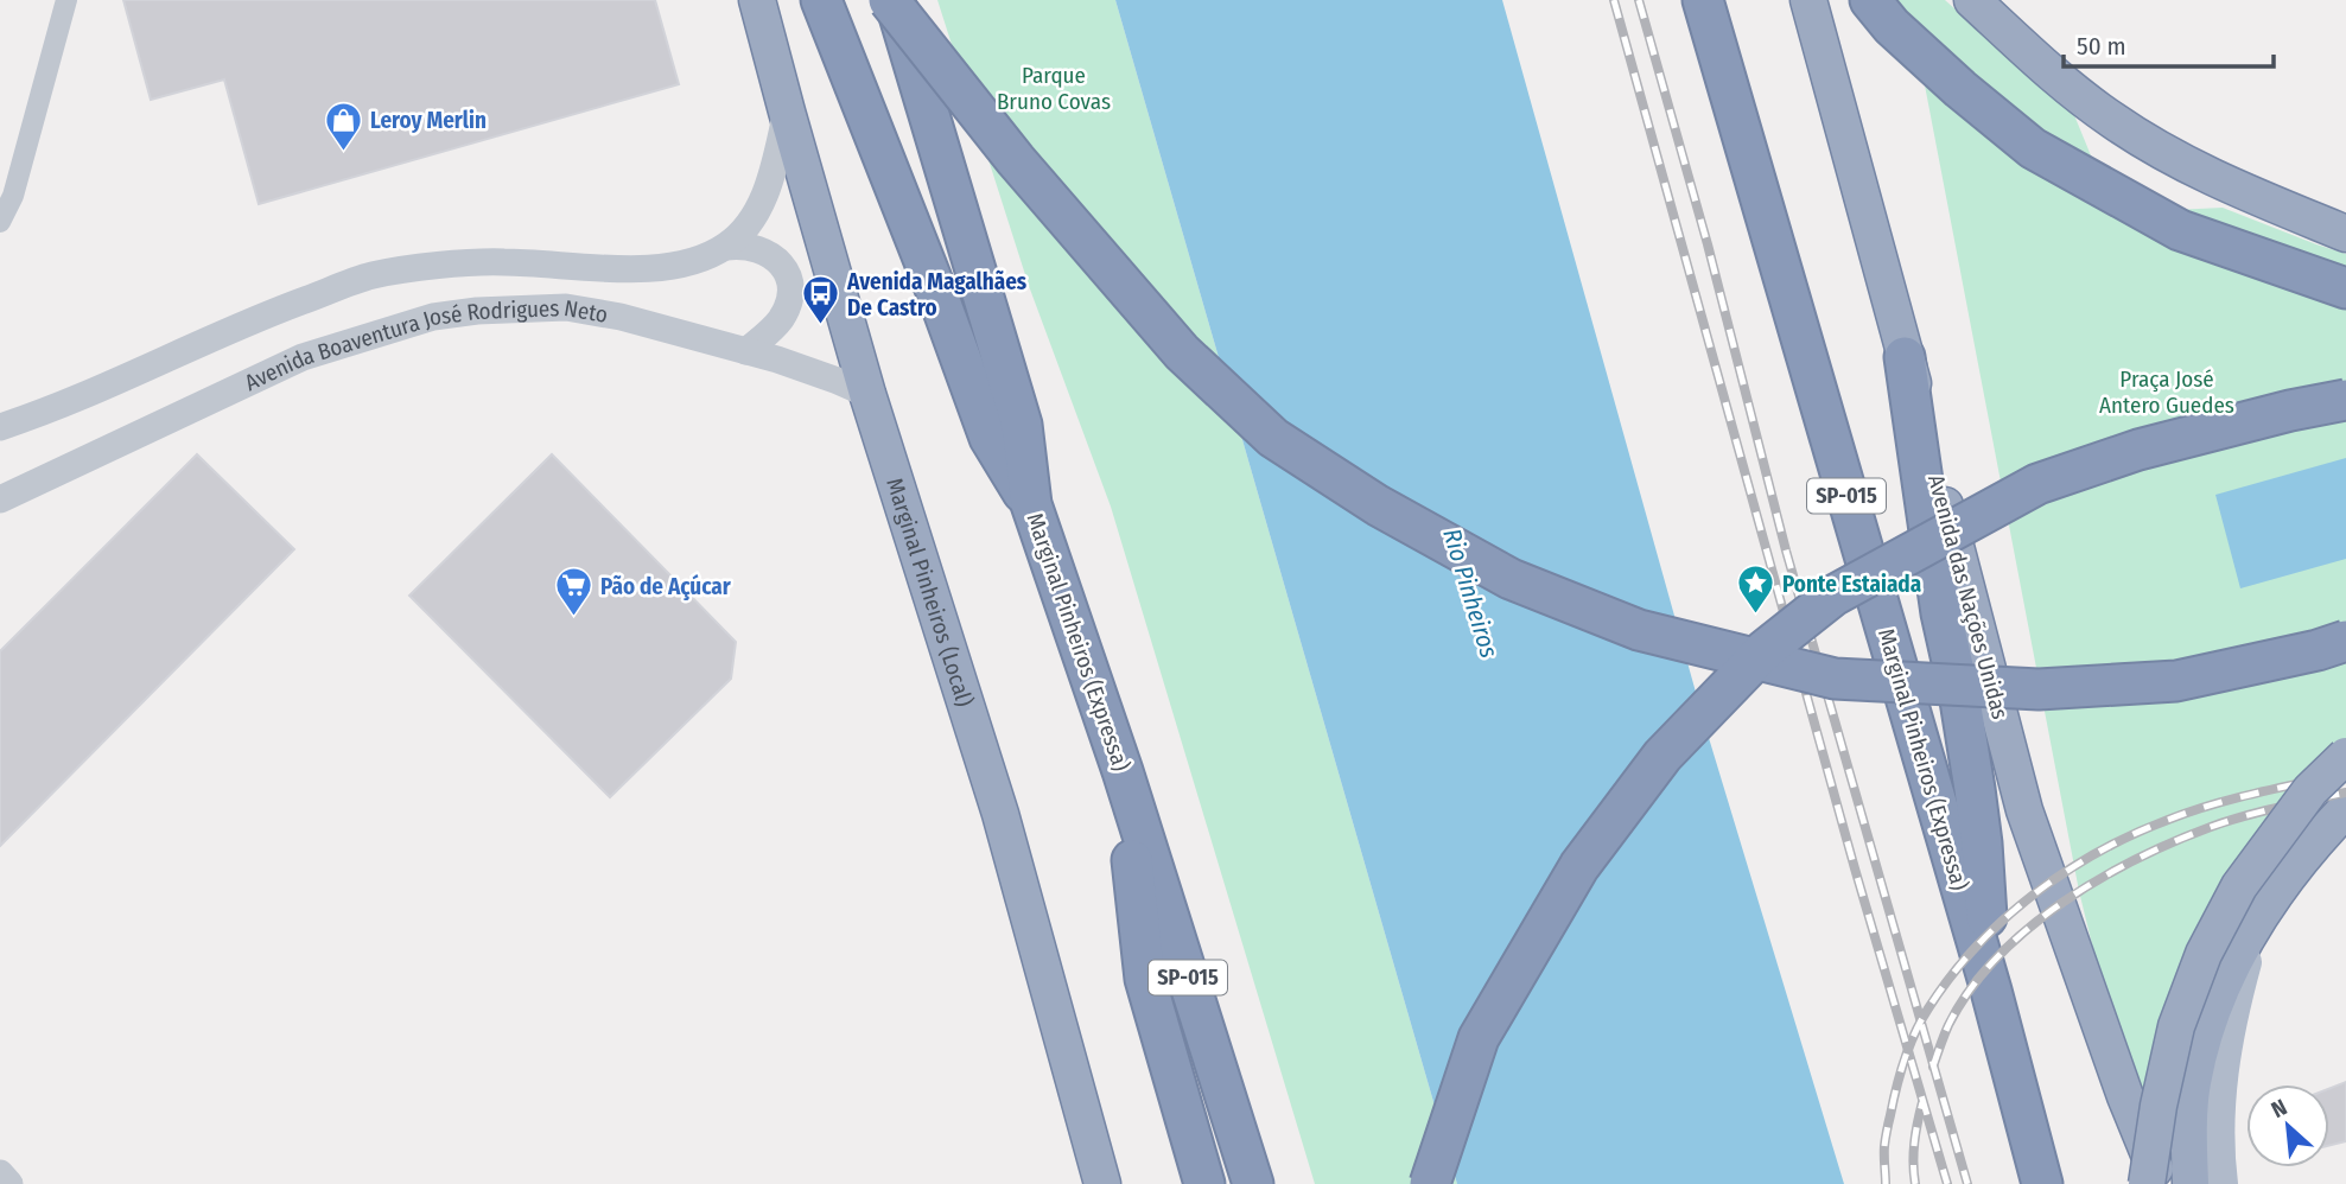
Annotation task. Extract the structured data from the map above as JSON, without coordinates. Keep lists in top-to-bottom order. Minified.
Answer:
{"streets":{"highway":["SP-015","Marginal Pinheiros (Local)","Avenida das Nações Unidas","Marginal Pinheiros (Expressa)"],"street":["Avenida Boaventura José Rodrigues Neto"]},"crossings":[["Avenida Boaventura José Rodrigues Neto","Marginal Pinheiros (Local)"]],"water":["Rio Pinheiros"],"parks":["Parque Bruno Covas","Praça José Antero Guedes"],"places":{"shop":["Leroy Merlin"],"bus stop":["Avenida Magalhães De Castro"],"place":["Ponte Estaiada"],"supermarket":["Pão de Açúcar"]},"scale_bar":"50 m","north":"top left"}
